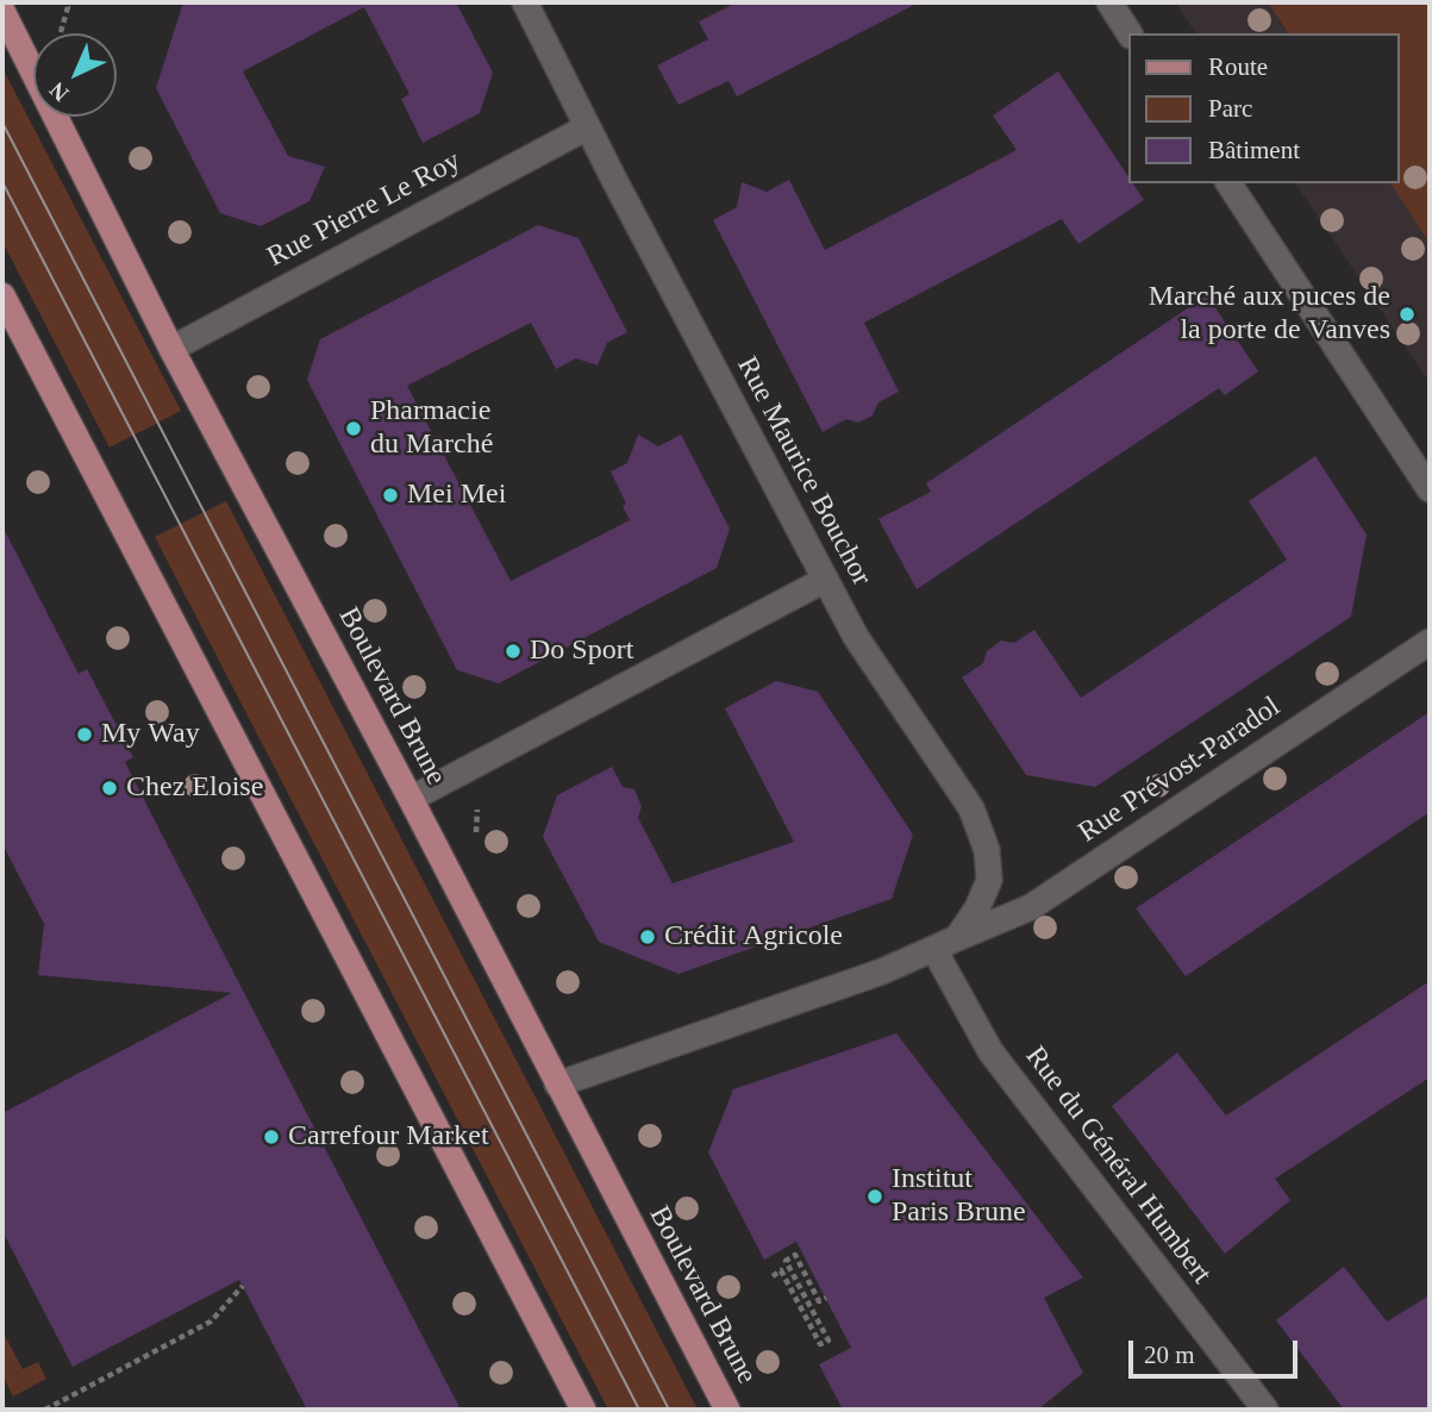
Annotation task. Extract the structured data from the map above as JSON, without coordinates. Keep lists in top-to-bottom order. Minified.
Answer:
{"streets":{"main road":["Boulevard Brune"],"street":["Rue Pierre Le Roy","Rue Maurice Bouchor","Rue Prévost-Paradol","Rue du Général Humbert"]},"crossings":[["Rue Pierre Le Roy","Rue Maurice Bouchor"],["Rue Pierre Le Roy","Boulevard Brune"],["Rue Maurice Bouchor","Rue Prévost-Paradol"],["Rue Maurice Bouchor","Rue du Général Humbert"]],"places":["Marché aux puces de la porte de Vanves","Pharmacie du Marché","Mei Mei","Do Sport","My Way","Chez Eloise","Crédit Agricole","Carrefour Market","Institut Paris Brune"],"legend":["Route","Parc","Bâtiment"],"scale_bar":"20 m","north":"bottom left"}
